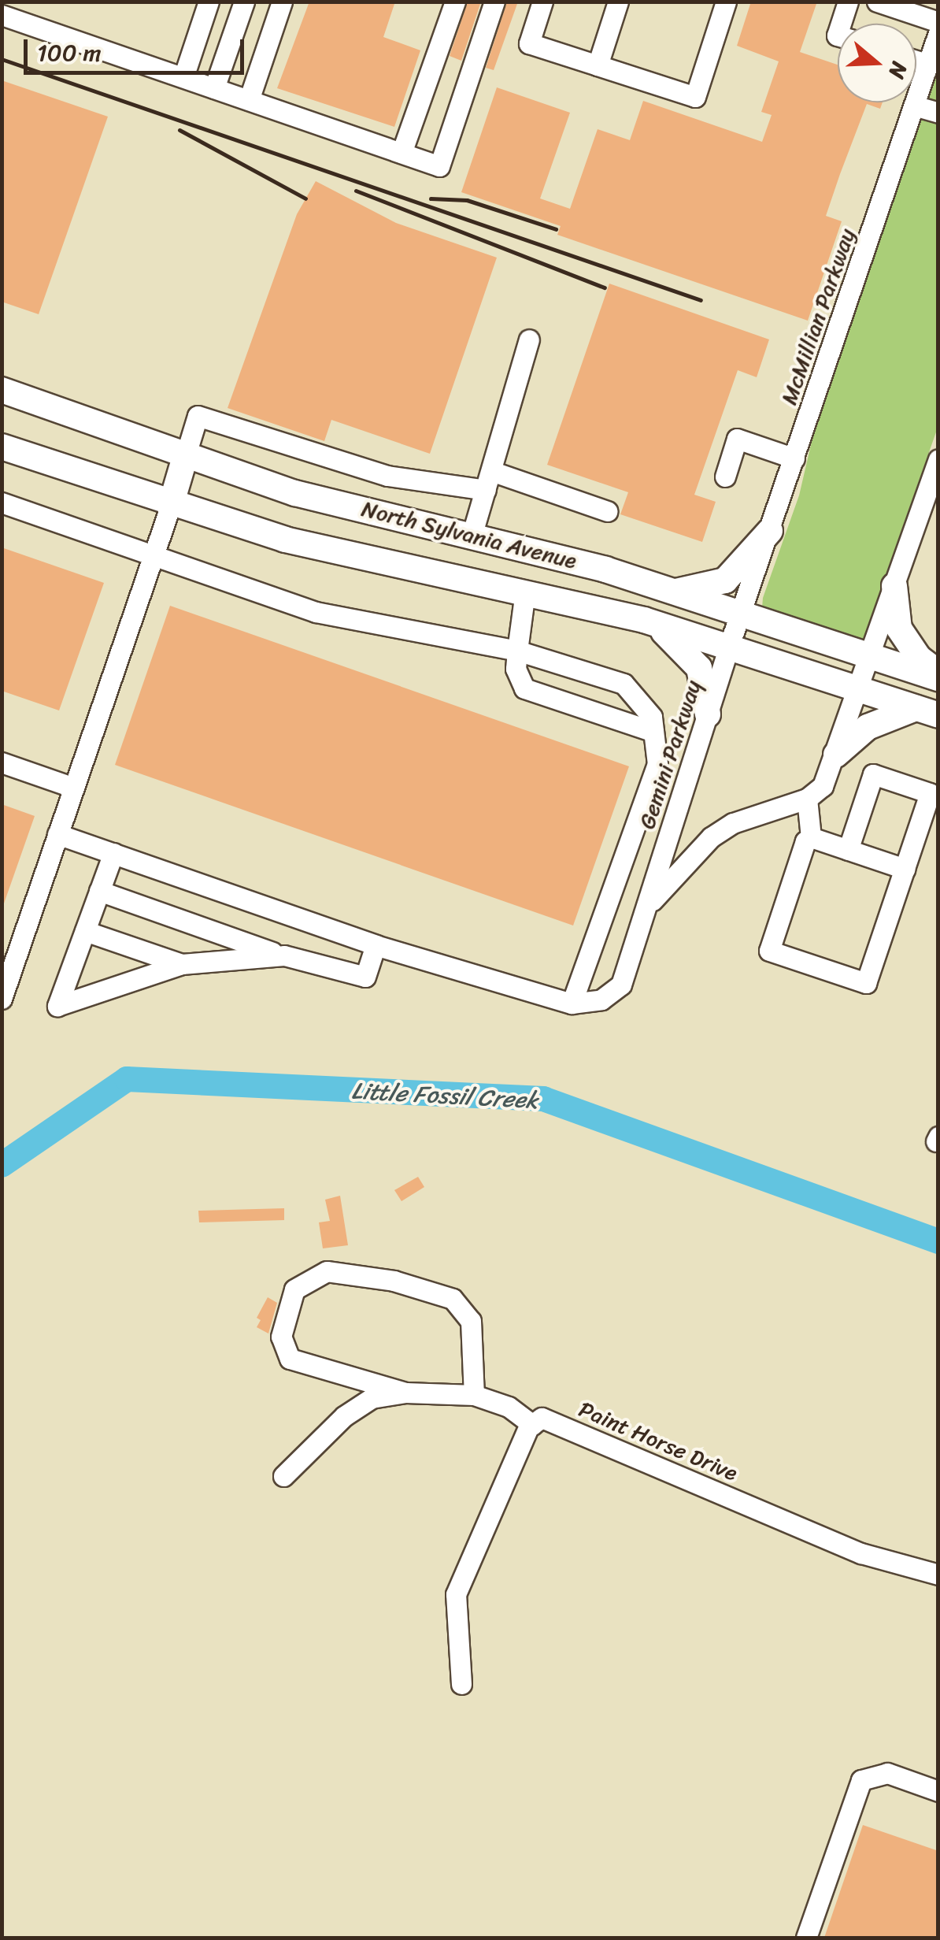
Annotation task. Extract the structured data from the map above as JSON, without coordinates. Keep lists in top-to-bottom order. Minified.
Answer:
{"streets":{"main road":["North Sylvania Avenue"],"street":["McMillian Parkway","Gemini Parkway","Paint Horse Drive"]},"crossings":[["McMillian Parkway","North Sylvania Avenue"],["McMillian Parkway","Gemini Parkway"],["North Sylvania Avenue","Gemini Parkway"]],"water":["Little Fossil Creek"],"scale_bar":"100 m","north":"right"}
